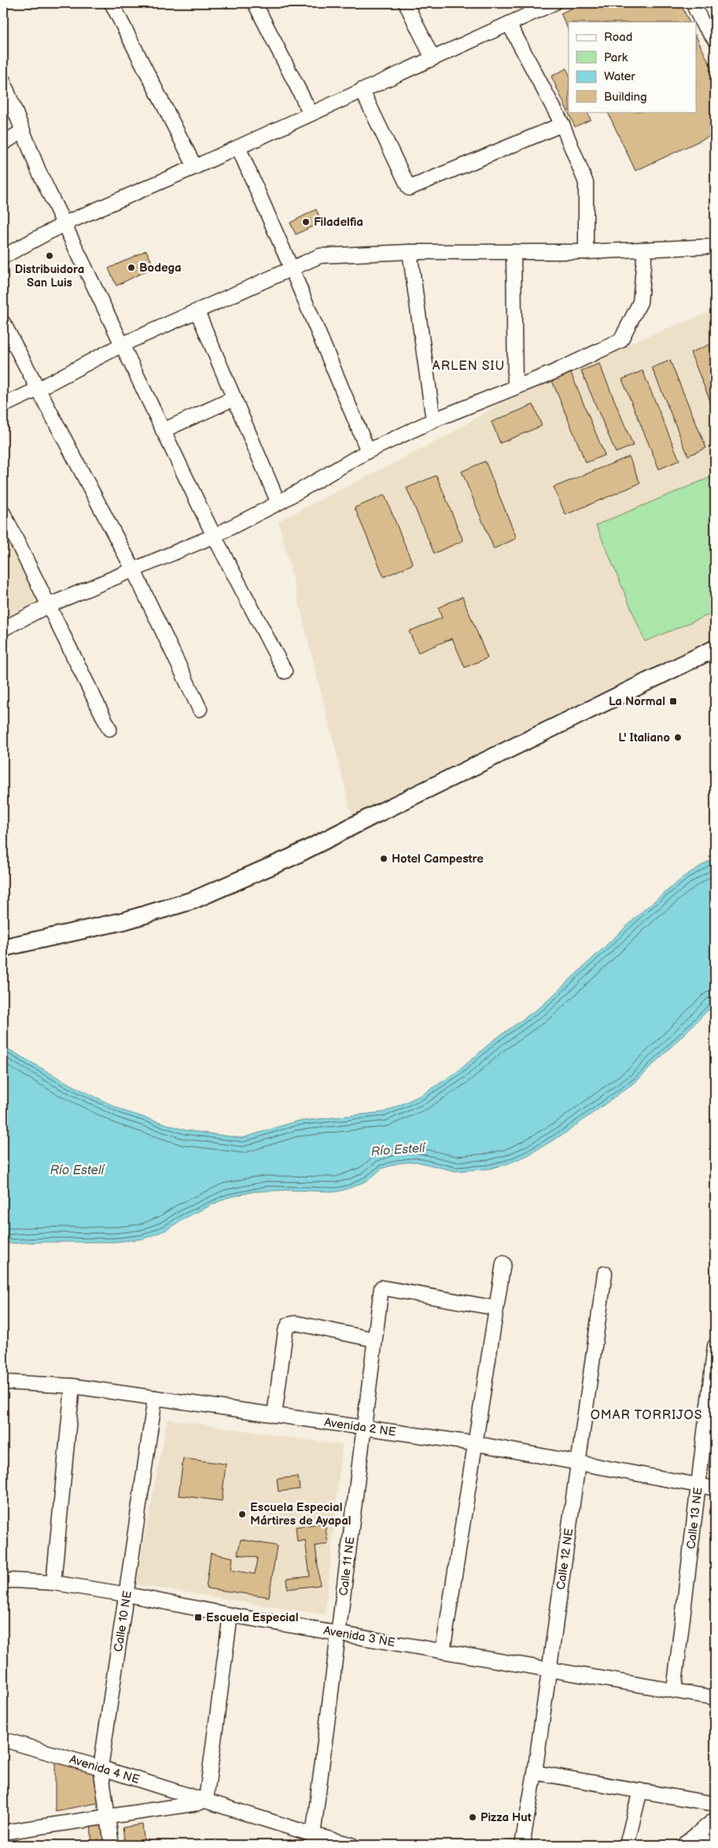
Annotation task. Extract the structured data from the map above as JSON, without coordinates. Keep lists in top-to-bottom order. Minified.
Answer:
{"streets":{"street":["Avenida 2 NE","Calle 13 NE","Calle 12 NE","Calle 11 NE","Calle 10 NE","Avenida 3 NE","Avenida 4 NE"]},"crossings":[["Avenida 2 NE","Calle 13 NE"],["Avenida 2 NE","Calle 12 NE"],["Avenida 2 NE","Calle 11 NE"],["Avenida 2 NE","Calle 10 NE"],["Calle 13 NE","Avenida 3 NE"],["Calle 12 NE","Avenida 3 NE"],["Calle 11 NE","Avenida 3 NE"],["Calle 11 NE","Avenida 4 NE"],["Calle 10 NE","Avenida 3 NE"],["Calle 10 NE","Avenida 4 NE"]],"districts":["ARLEN SIU","OMAR TORRIJOS"],"water":["Río Estelí"],"places":{"other":["Filadelfia","Distribuidora San Luis","Bodega","L' Italiano","Hotel Campestre","Escuela Especial Mártires de Ayapal","Pizza Hut"],"transit":["La Normal","Escuela Especial"]},"legend":["Road","Park","Water","Building"]}
